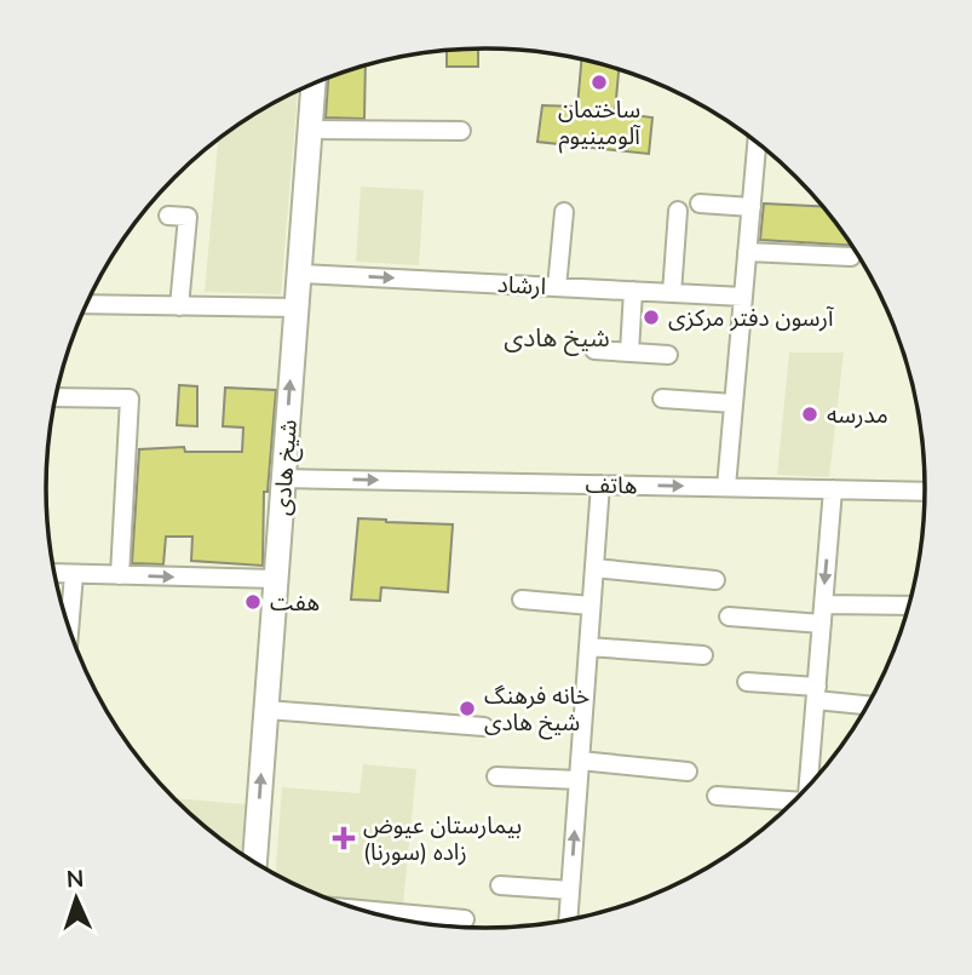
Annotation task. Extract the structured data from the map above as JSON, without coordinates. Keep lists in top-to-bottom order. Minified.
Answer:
{"streets":{"street":["ارشاد","شیخ هادی","هاتف"]},"crossings":[["ارشاد","شیخ هادی"],["شیخ هادی","هاتف"]],"one_way":["شیخ هادی"],"districts":["شیخ هادی"],"places":{"other":["ساختمان آلومینیوم","آرسون دفتر مرکزی","مدرسه","هفت","خانه فرهنگ شیخ هادی"],"health":["بیمارستان عیوض زاده (سورنا)"]},"north":"top"}
